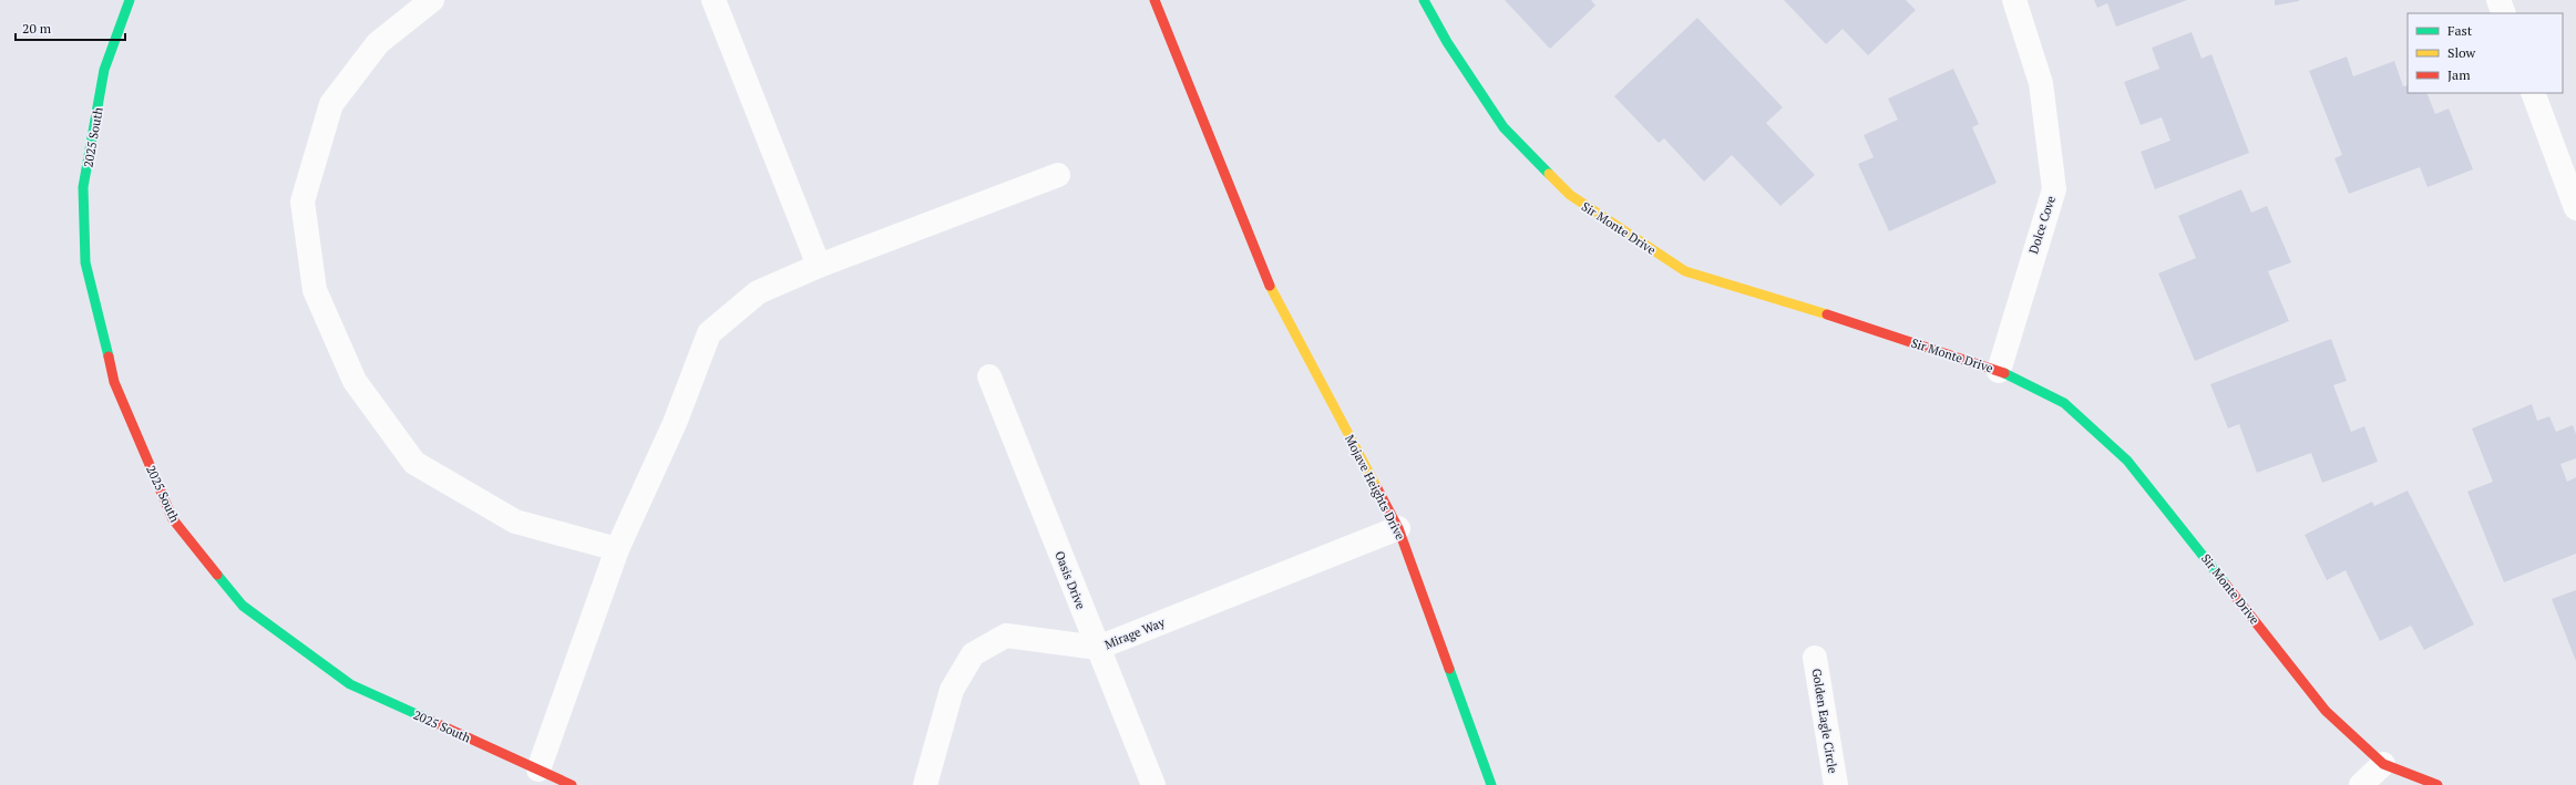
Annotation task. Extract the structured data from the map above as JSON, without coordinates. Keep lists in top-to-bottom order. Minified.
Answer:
{"streets":{"street":["2025 South","Dolce Cove","Sir Monte Drive","Mojave Heights Drive","Oasis Drive","Mirage Way","Golden Eagle Circle"]},"crossings":[["Dolce Cove","Sir Monte Drive"],["Mojave Heights Drive","Mirage Way"],["Oasis Drive","Mirage Way"]],"legend":["Fast","Slow","Jam"],"scale_bar":"20 m"}
